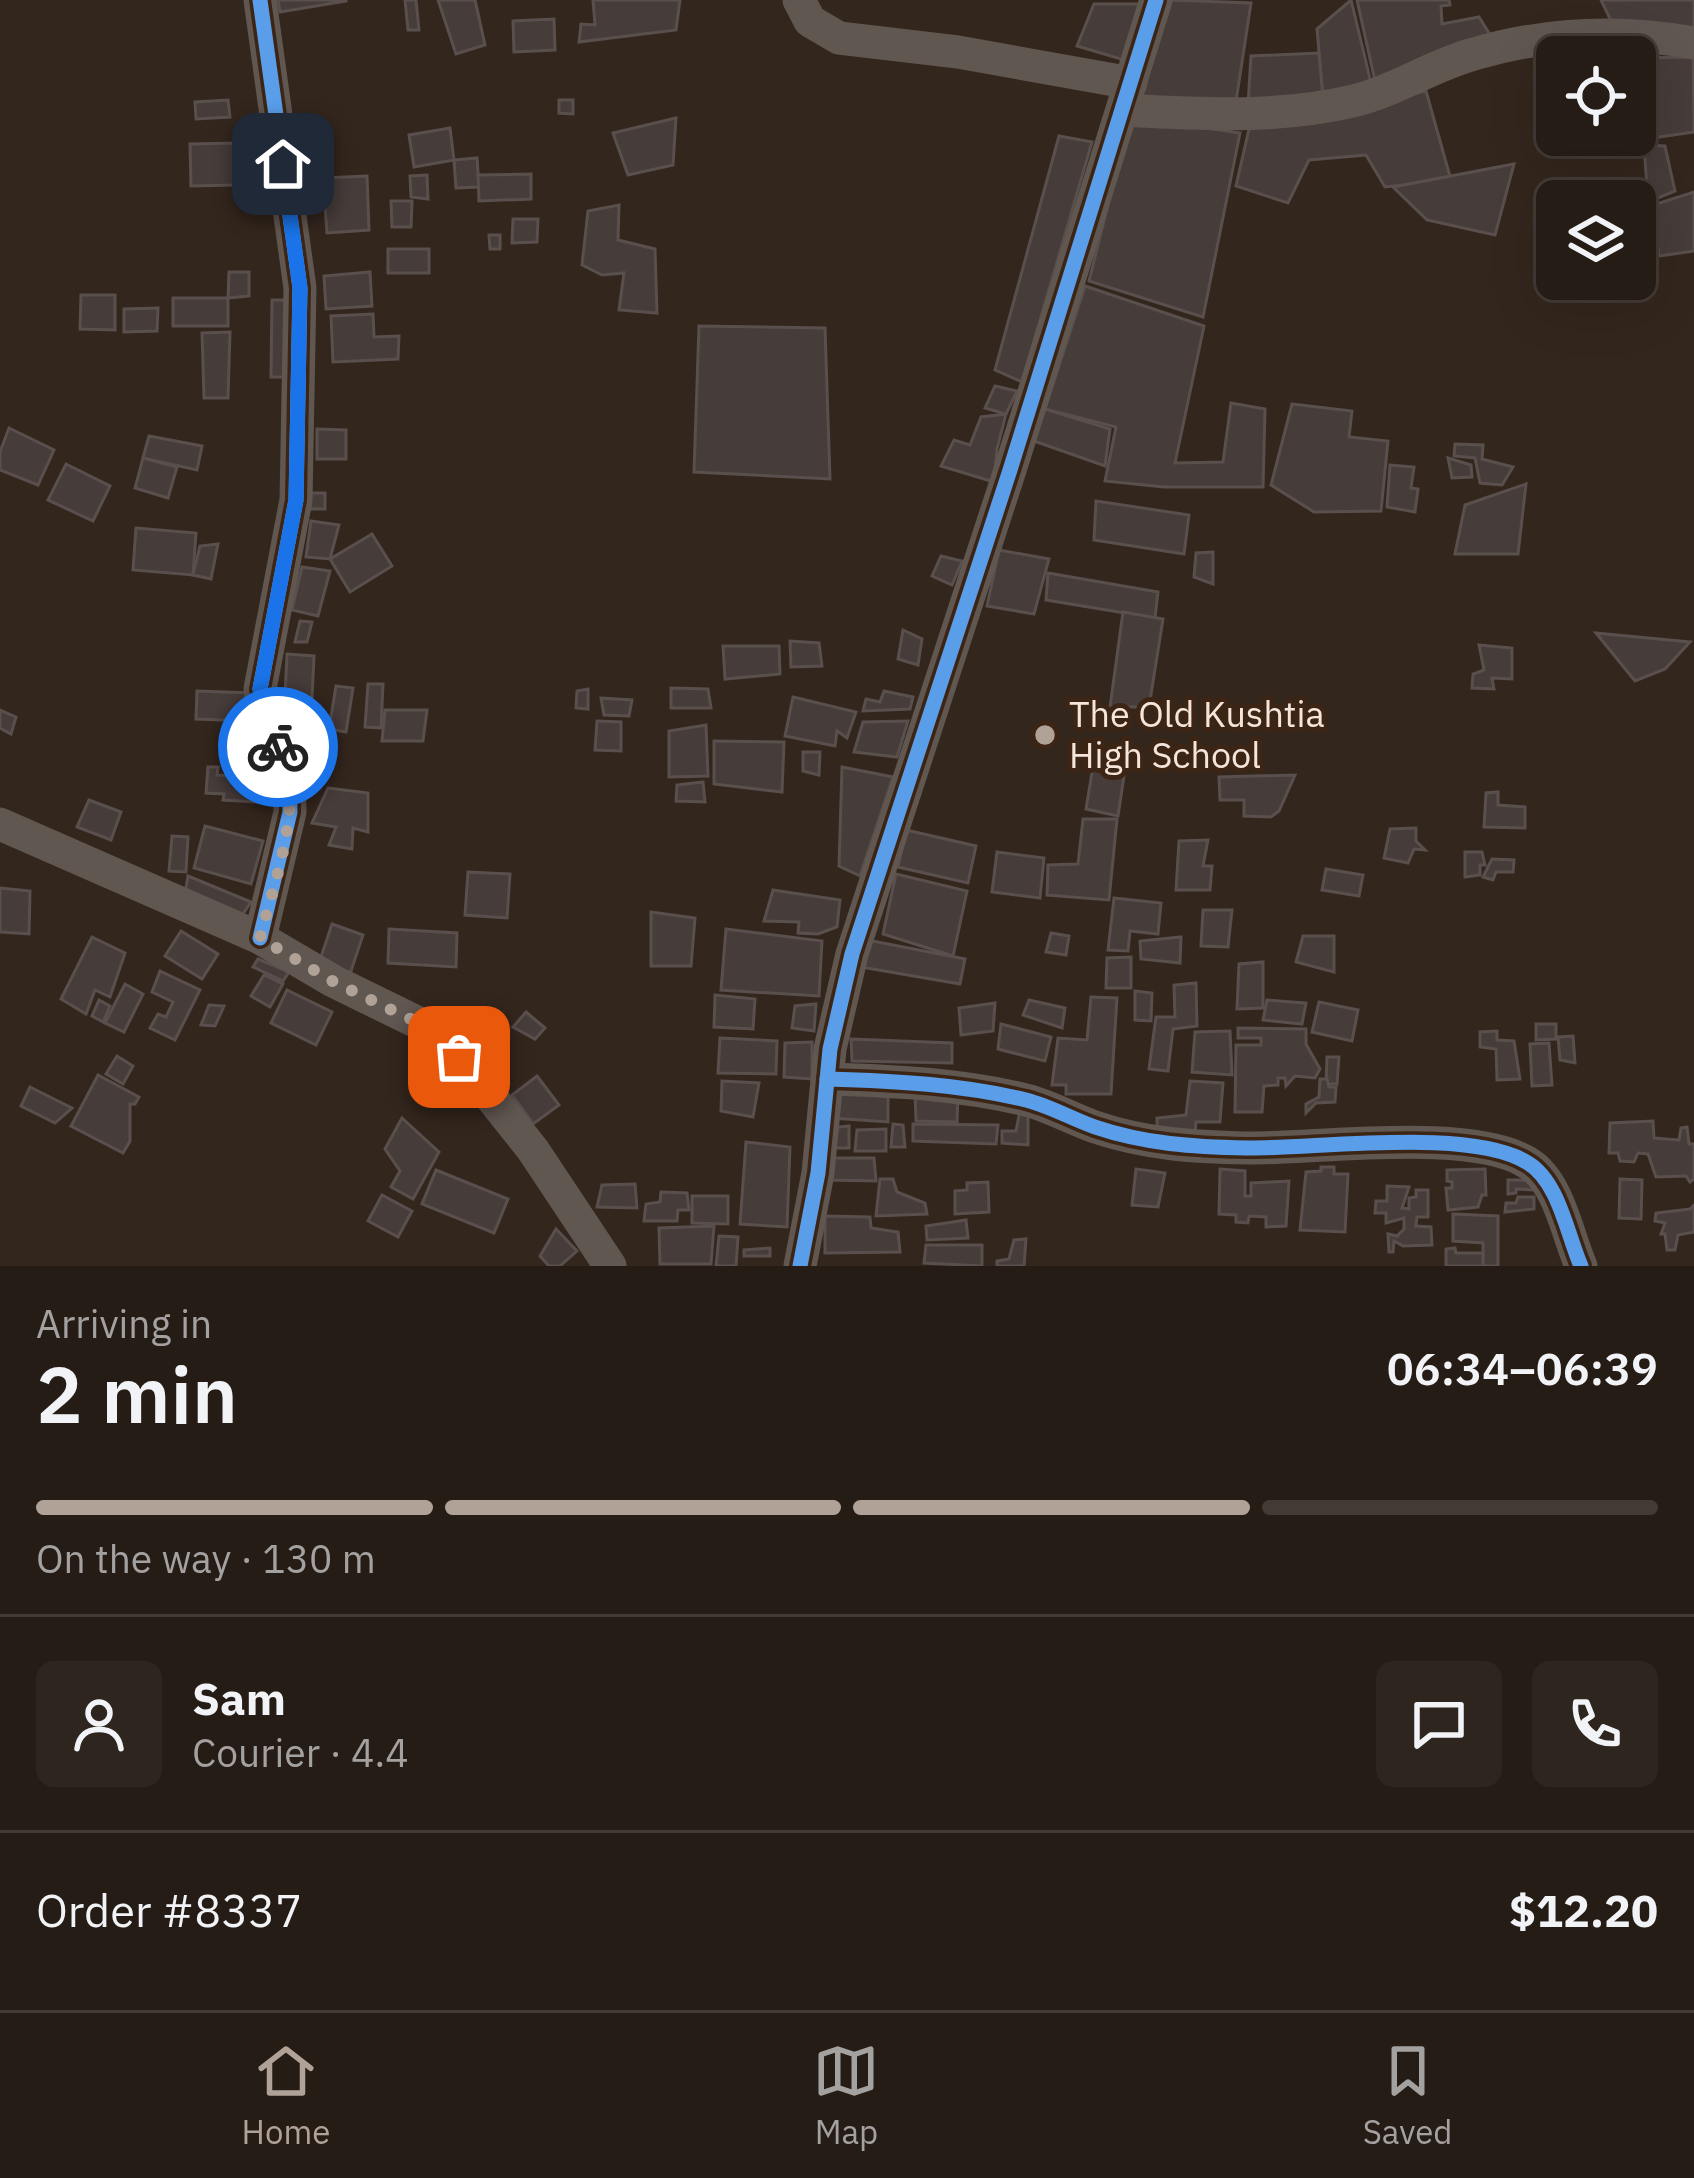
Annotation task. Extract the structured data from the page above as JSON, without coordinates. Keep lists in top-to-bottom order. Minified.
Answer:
{"places":["The Old Kushtia High School"],"page":{"heading":["2 min","Arriving in","06:34–06:39"],"panel":["Sam","Courier · 4.4","Order #8337","$12.20"],"bar":"On the way · 130 m","tabs":["Home","Map","Saved"]}}
